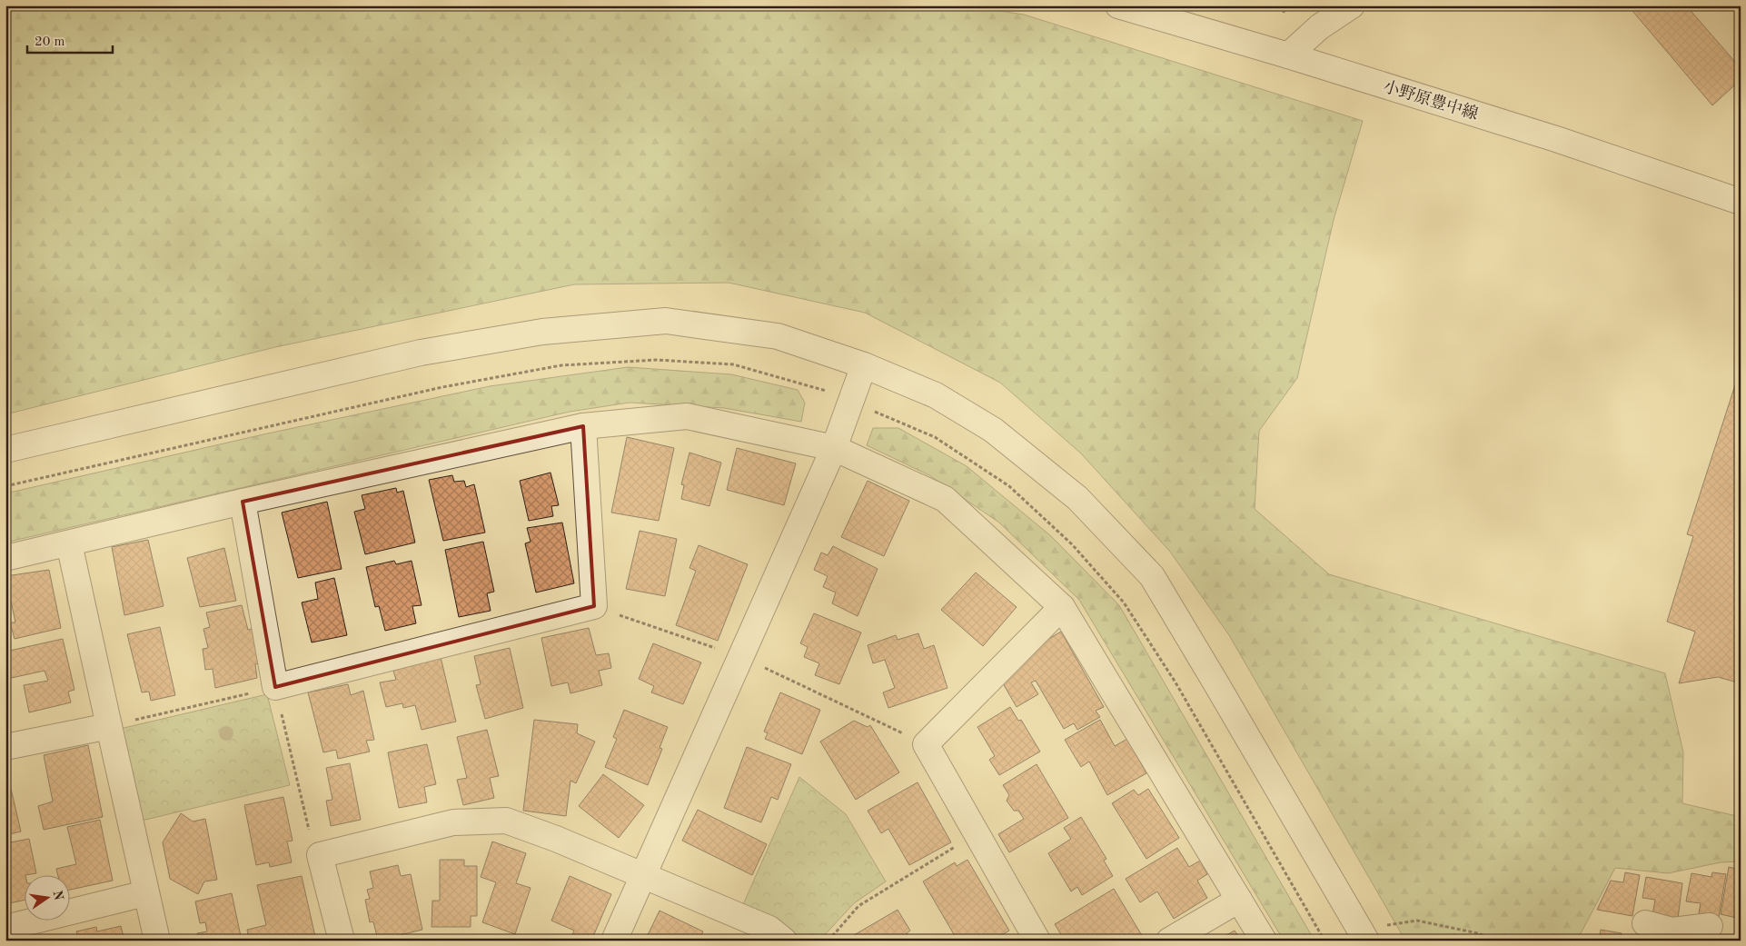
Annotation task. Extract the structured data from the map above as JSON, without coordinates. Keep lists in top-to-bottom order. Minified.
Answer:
{"streets":{"street":["小野原豊中線"]},"scale_bar":"20 m","north":"right"}
